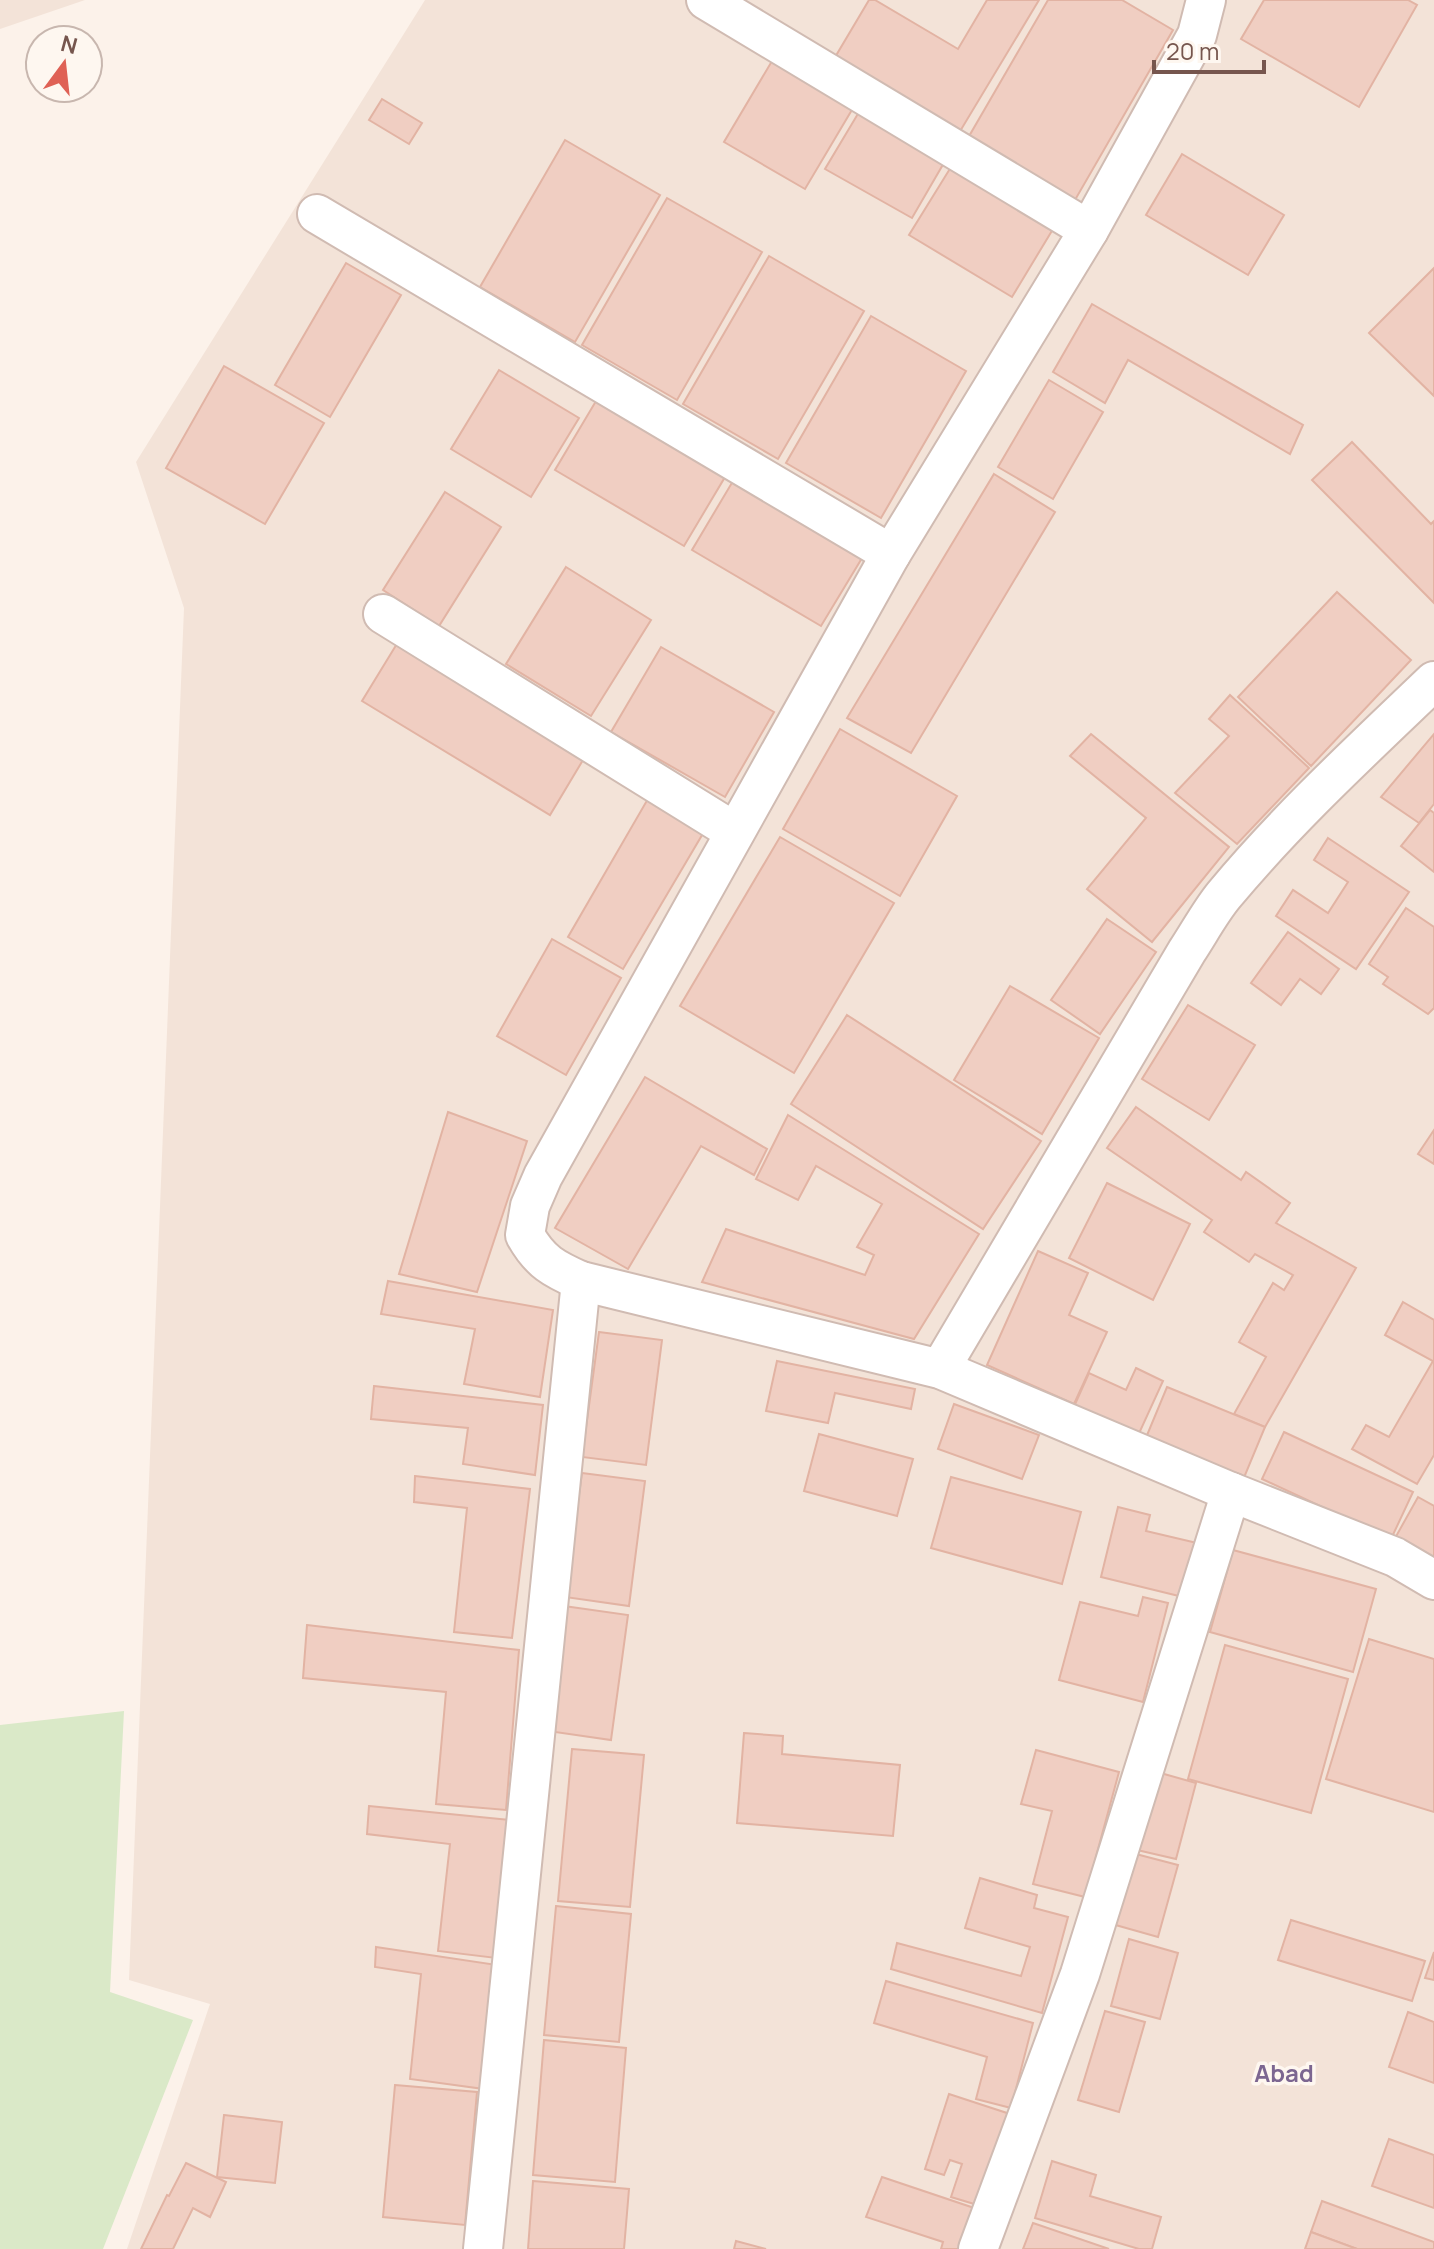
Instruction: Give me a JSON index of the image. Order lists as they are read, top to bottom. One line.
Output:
{"districts":["Abad"],"scale_bar":"20 m","north":"top"}
